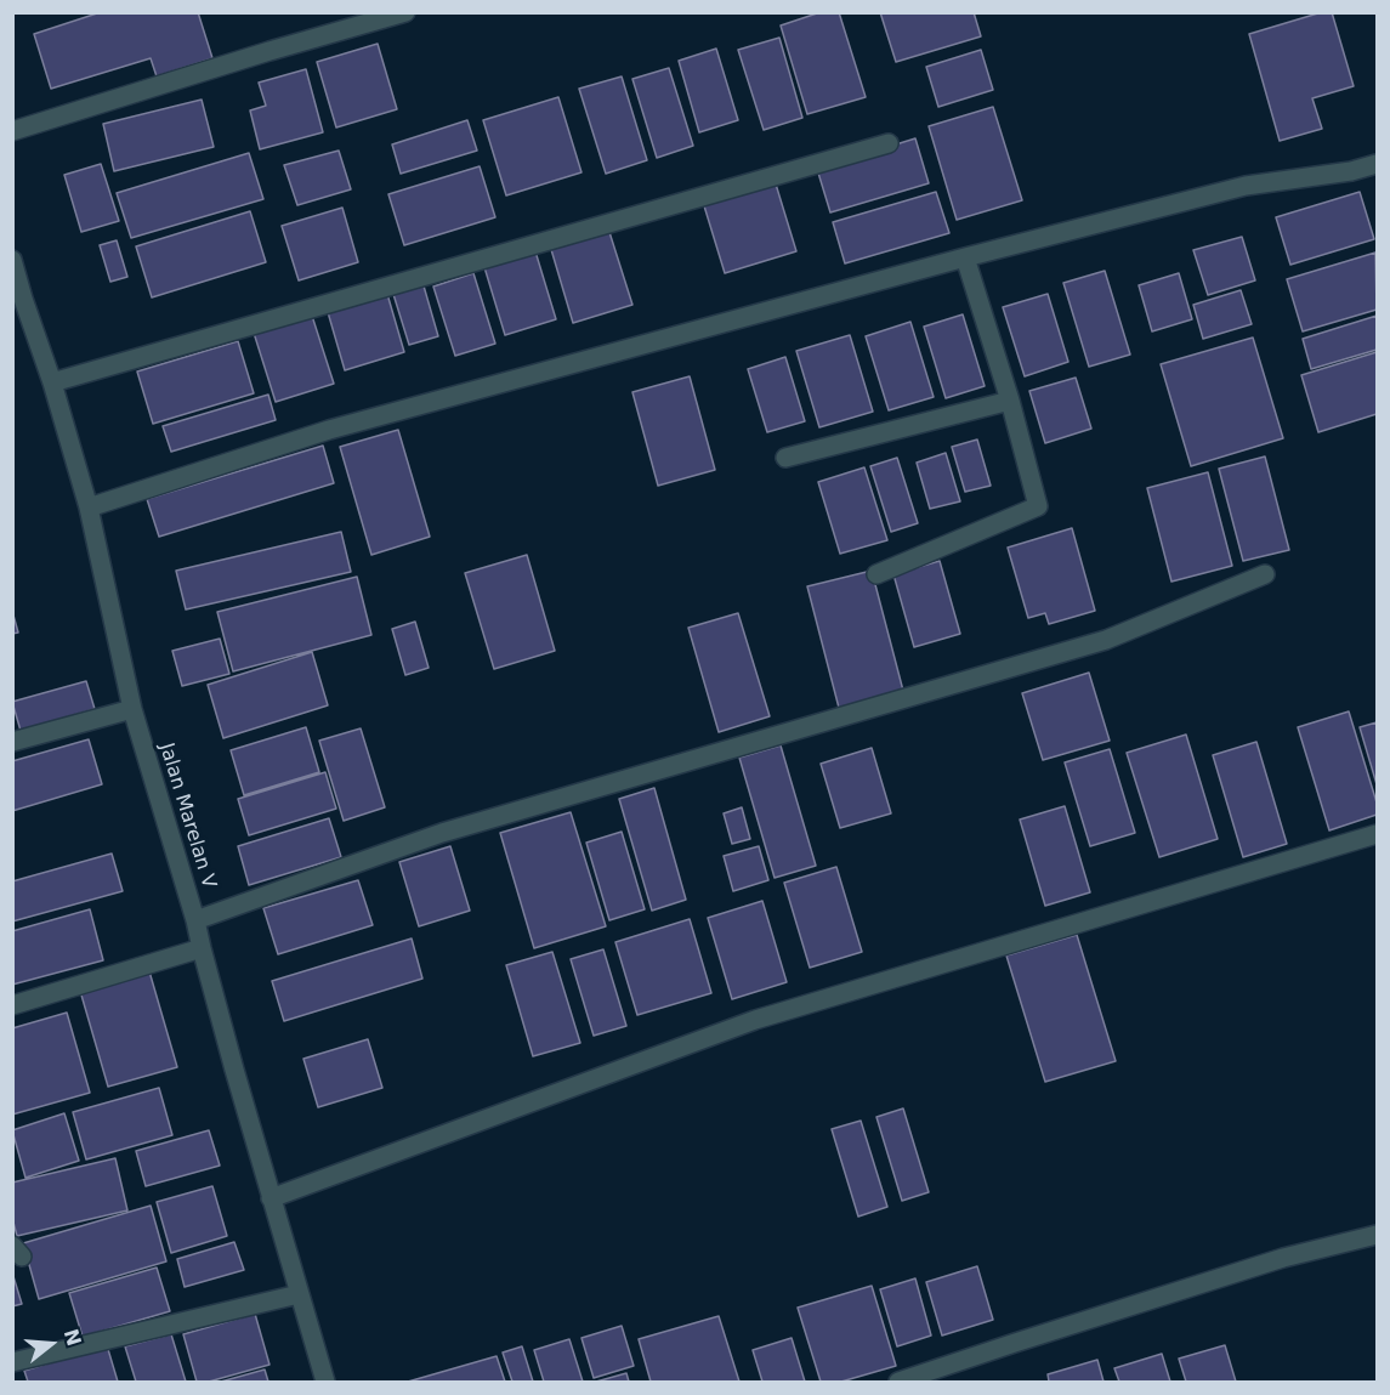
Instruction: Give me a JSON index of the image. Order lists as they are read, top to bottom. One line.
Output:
{"streets":{"street":["Jalan Marelan V"]},"north":"right"}
